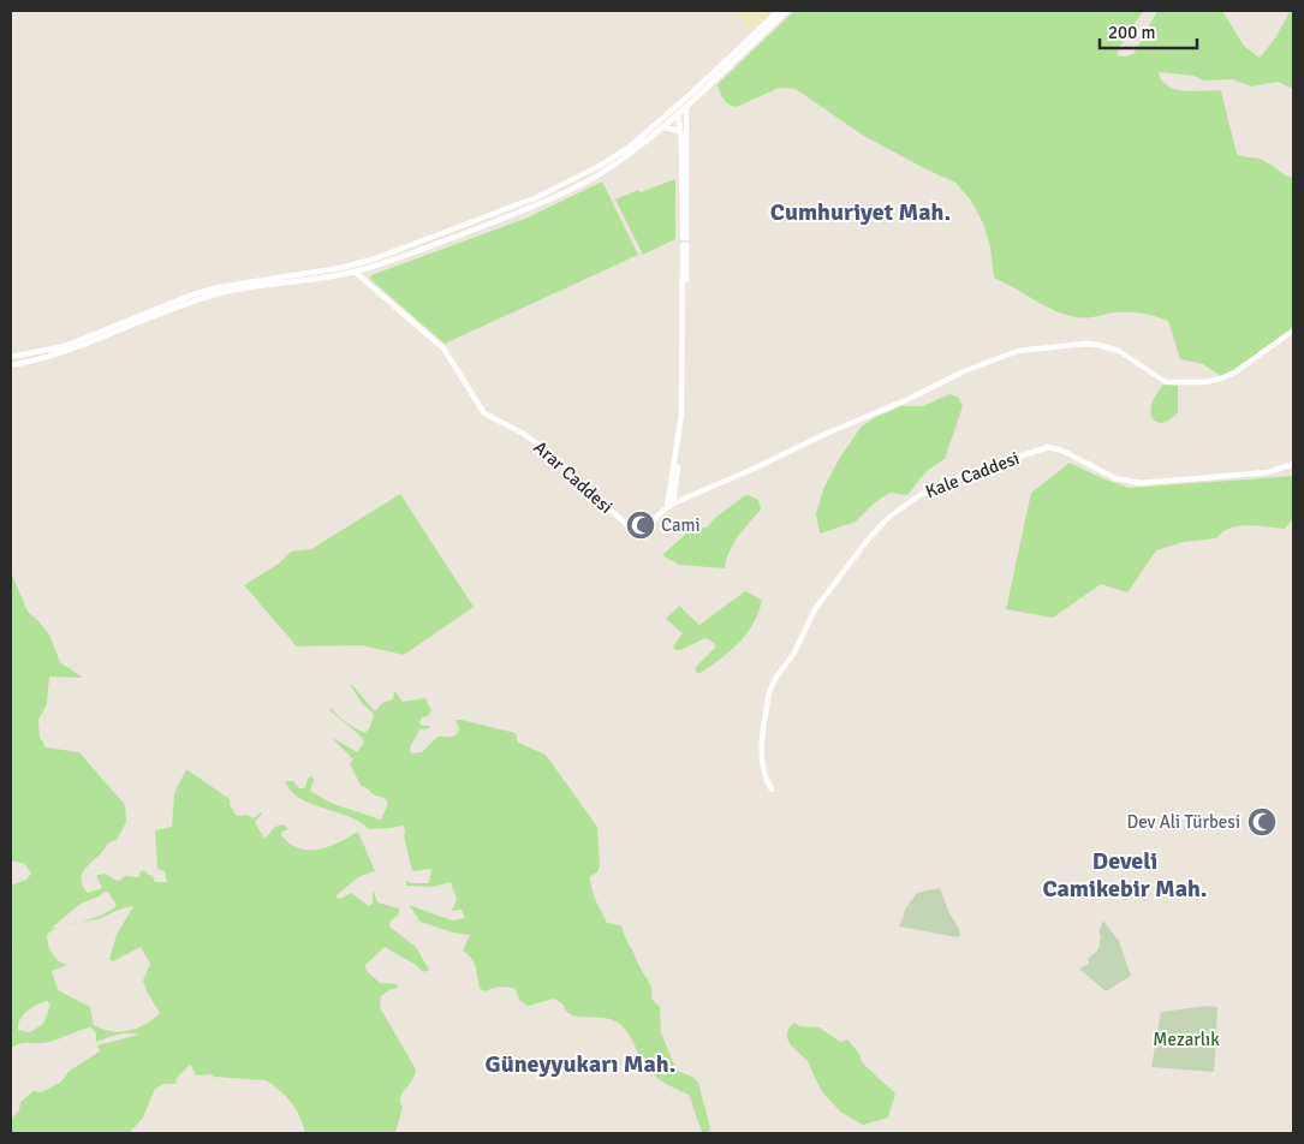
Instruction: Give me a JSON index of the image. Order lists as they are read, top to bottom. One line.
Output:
{"streets":{"street":["Kale Caddesi","Arar Caddesi"]},"districts":["Cumhuriyet Mah.","Develi Camikebir Mah.","Güneyyukarı Mah."],"parks":["Mezarlık"],"places":{"mosque":["Cami","Dev Ali Türbesi"]},"scale_bar":"200 m"}
